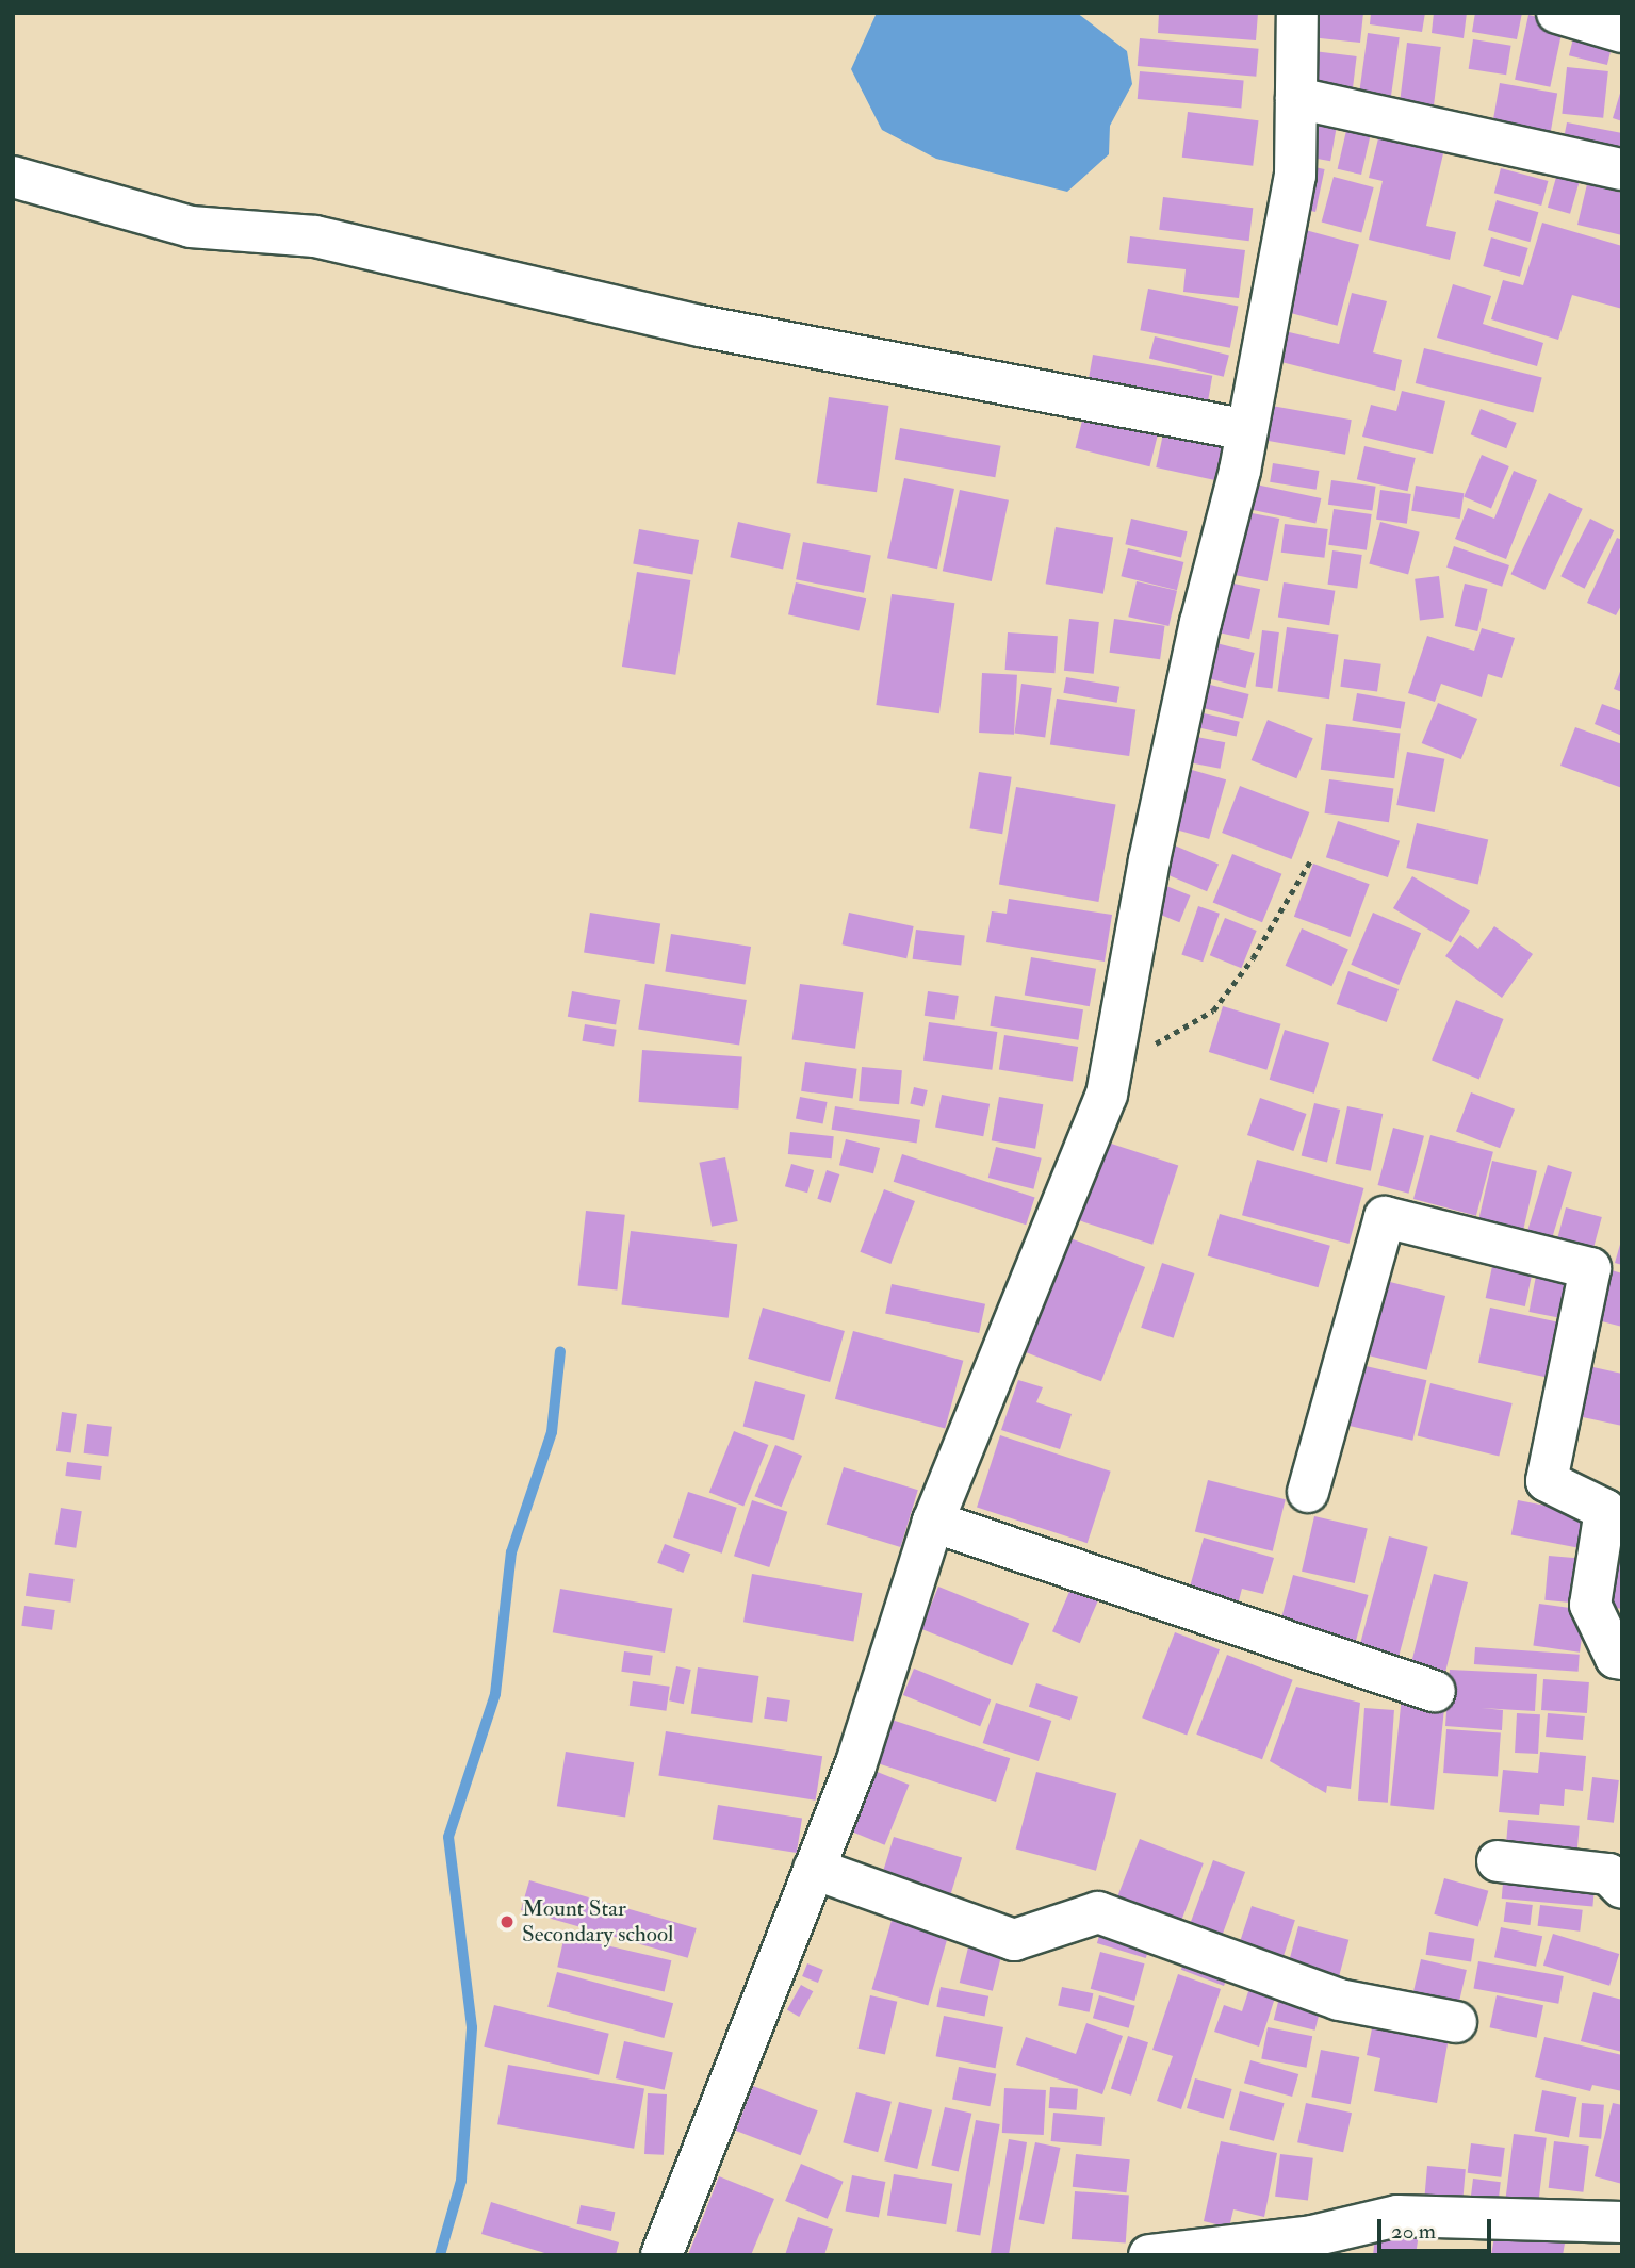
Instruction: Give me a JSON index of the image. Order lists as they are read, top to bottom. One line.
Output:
{"places":["Mount Star Secondary school"],"scale_bar":"20 m"}
